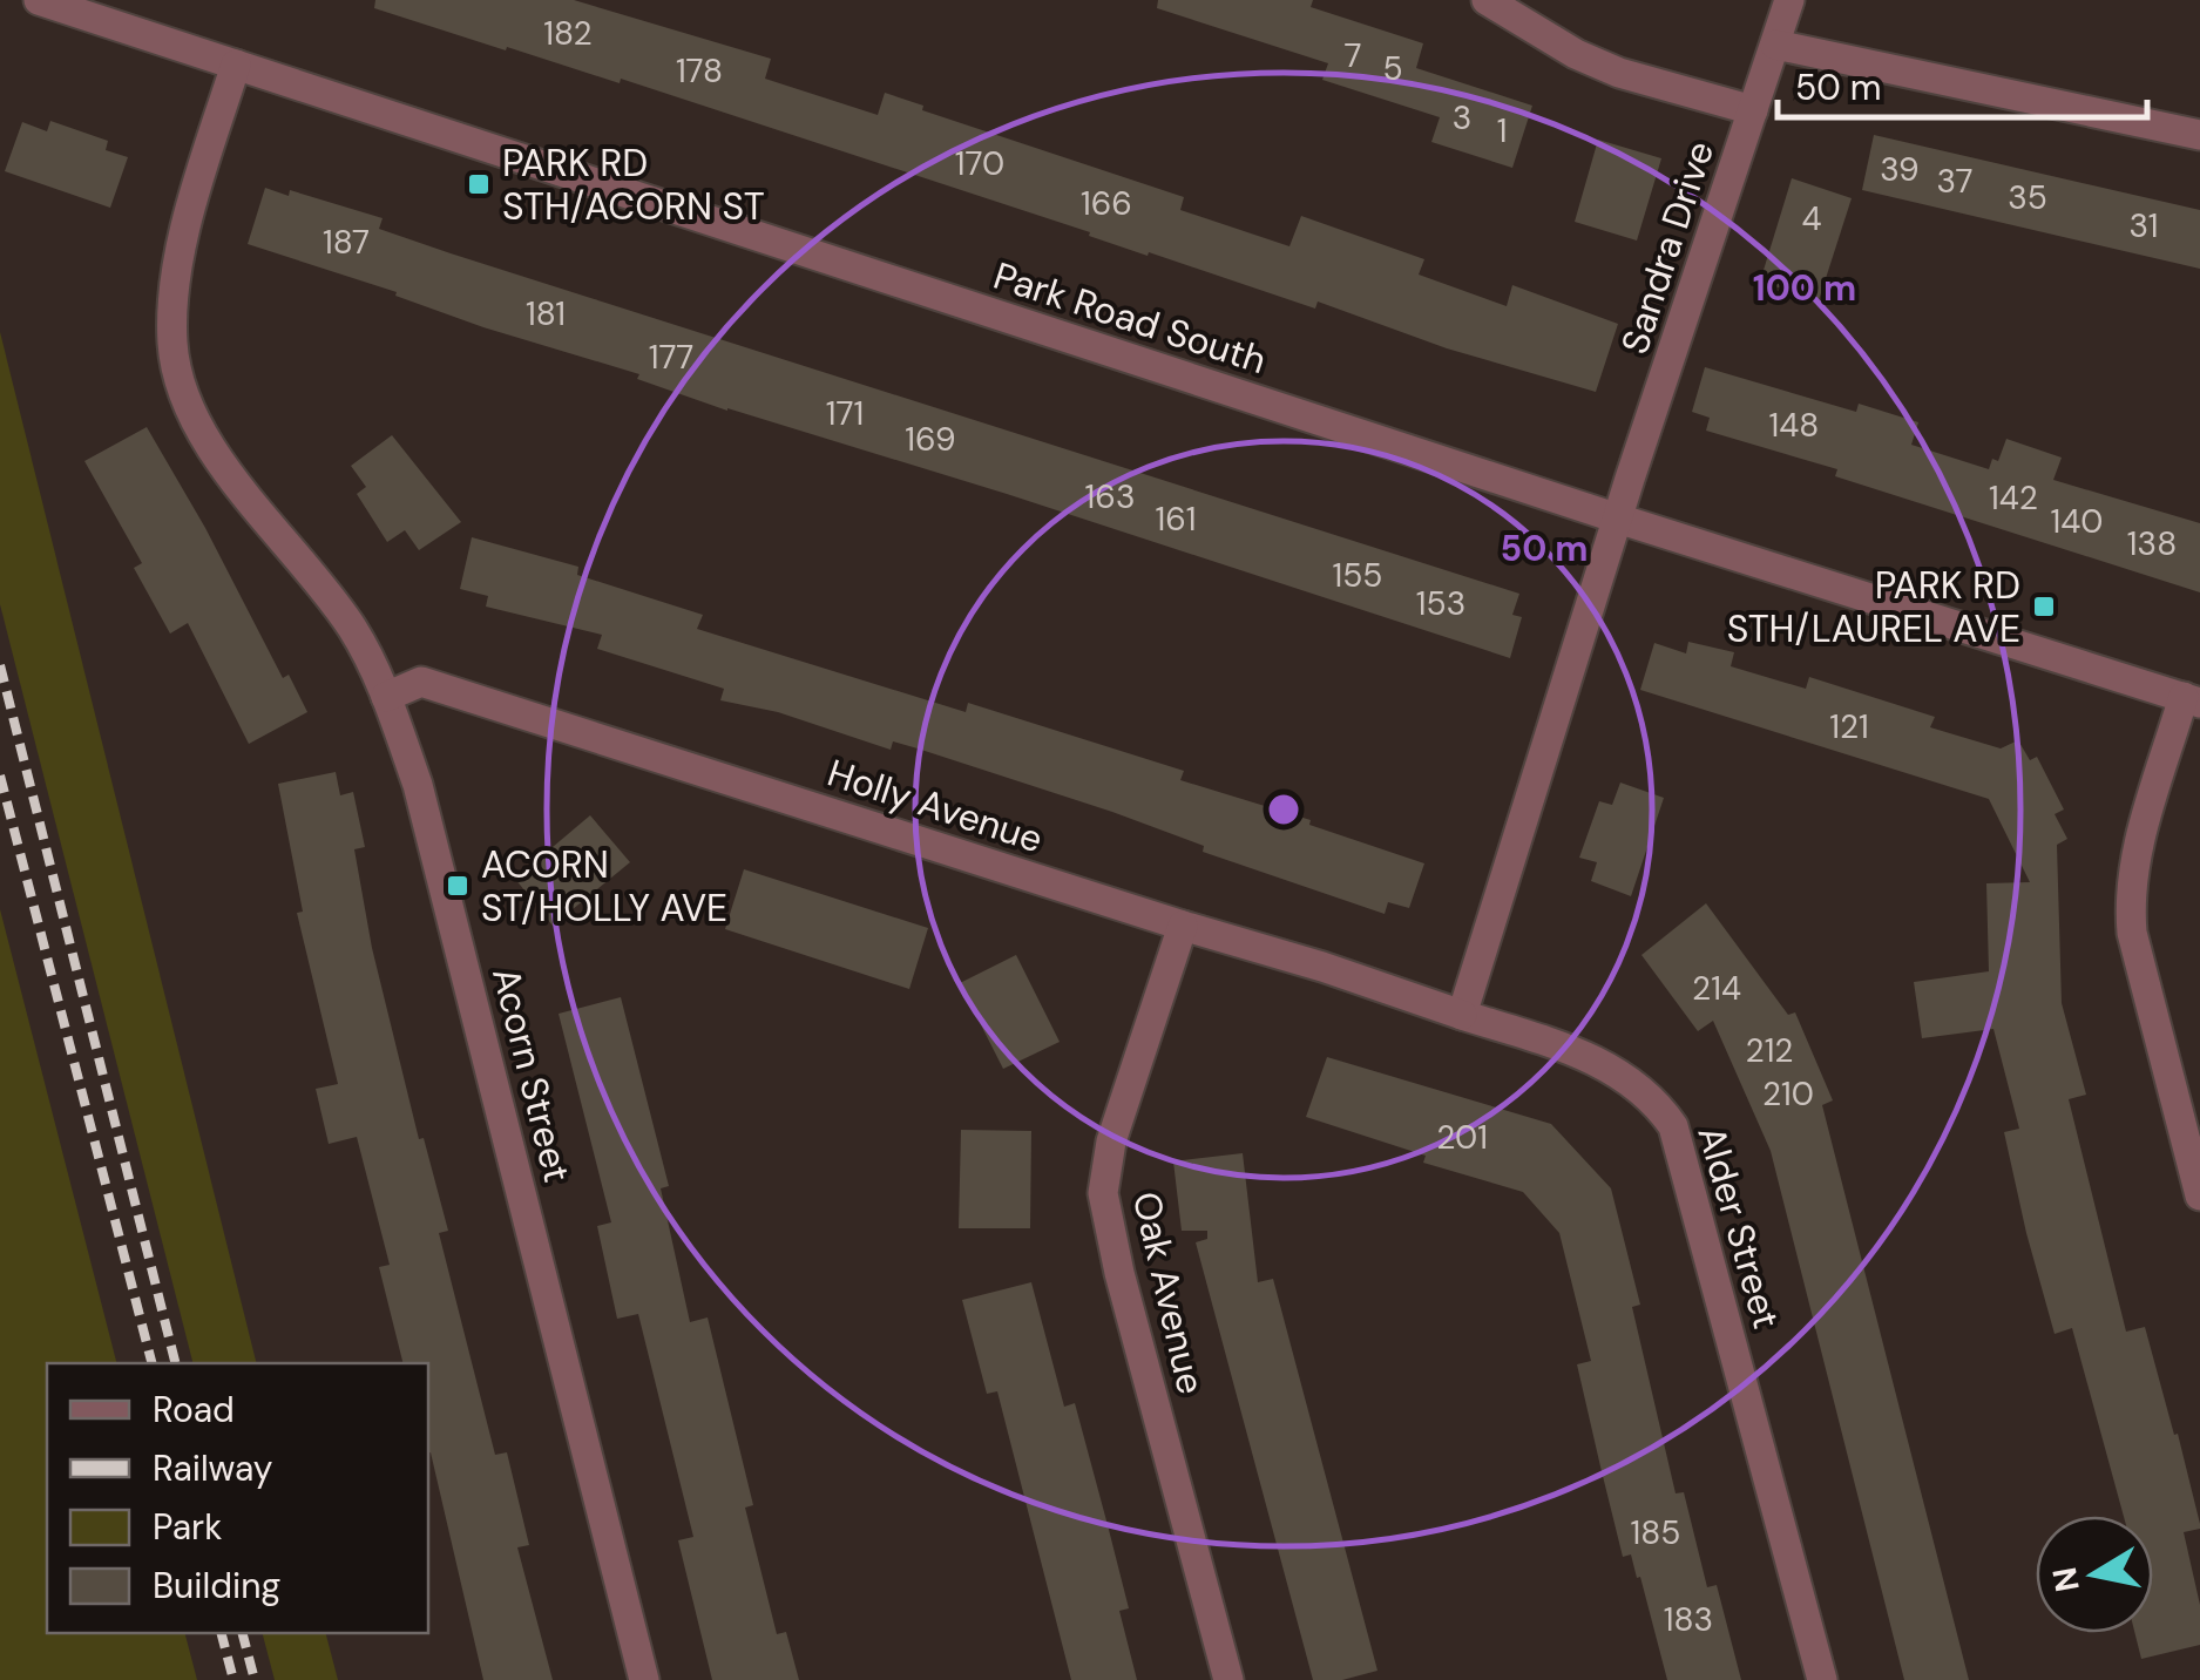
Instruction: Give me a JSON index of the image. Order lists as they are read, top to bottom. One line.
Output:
{"streets":{"street":["Sandra Drive","Park Road South","Holly Avenue","Acorn Street","Alder Street","Oak Avenue"]},"crossings":[["Sandra Drive","Park Road South"],["Park Road South","Acorn Street"],["Holly Avenue","Acorn Street"],["Holly Avenue","Alder Street"],["Holly Avenue","Oak Avenue"]],"places":{"transit":["PARK RD STH/ACORN ST","PARK RD STH/LAUREL AVE","ACORN ST/HOLLY AVE"]},"house_numbers":["182","7","5","178","3","1","170","39","37","35","166","4","31","187","181","177","171","148","169","163","142","161","140","138","155","153","121","214","212","210","201","185","183"],"legend":["Road","Railway","Park","Building"],"scale_bar":"50 m","north":"left","rings":["100 m","50 m"]}
